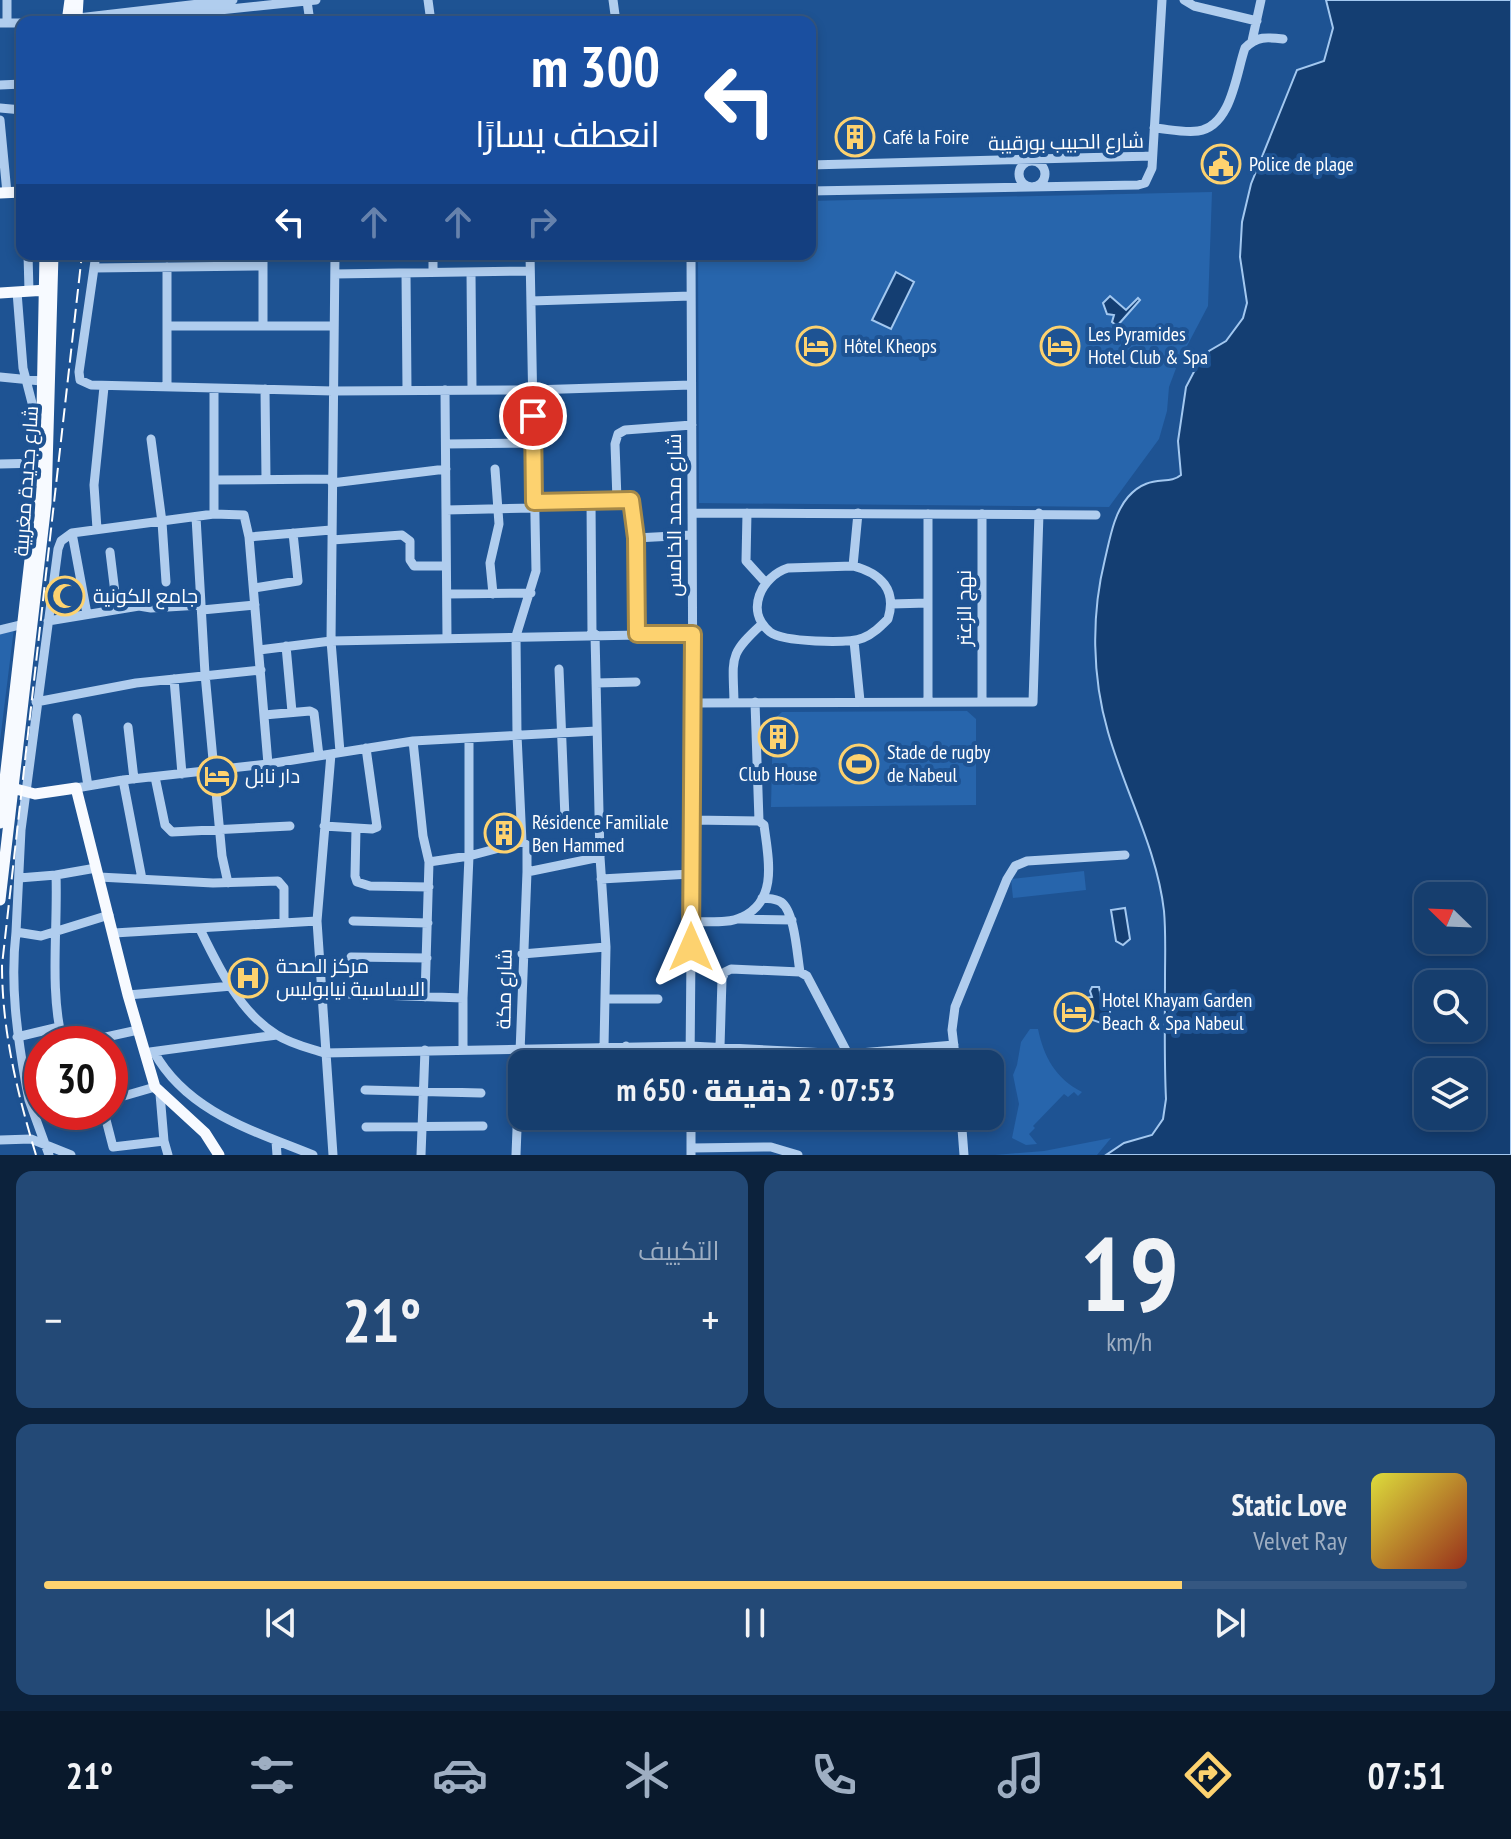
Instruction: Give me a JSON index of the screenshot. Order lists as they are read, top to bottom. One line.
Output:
{"streets":{"main road":["شارع جديدة مغربية"],"street":["شارع الحبيب بورقيبة","شارع محمد الخامس","نهج الزعتر","شارع مكة"]},"places":{"building":["Café la Foire","Club House","Résidence Familiale Ben Hammed"],"public building":["Police de plage"],"hotel":["Hôtel Kheops","Les Pyramides Hotel Club & Spa","دار نابل","Hotel Khayam Garden Beach & Spa Nabeul"],"mosque":["جامع الكونية"],"sports":["Stade de rugby de Nabeul"],"hospital":["مركز الصحة الاساسية نيابوليس"]},"north":"top left","page":{"turn":["300 m","انعطف يسارًا"],"limit":"30","trip":"07:53 · 2 دقيقة · 650 m","tile":[["19","km/h"],"التكييف"],"heat":["−","21°","+"],"song":["Static Love","Velvet Ray"],"tabs":["07:51","21°"]}}
